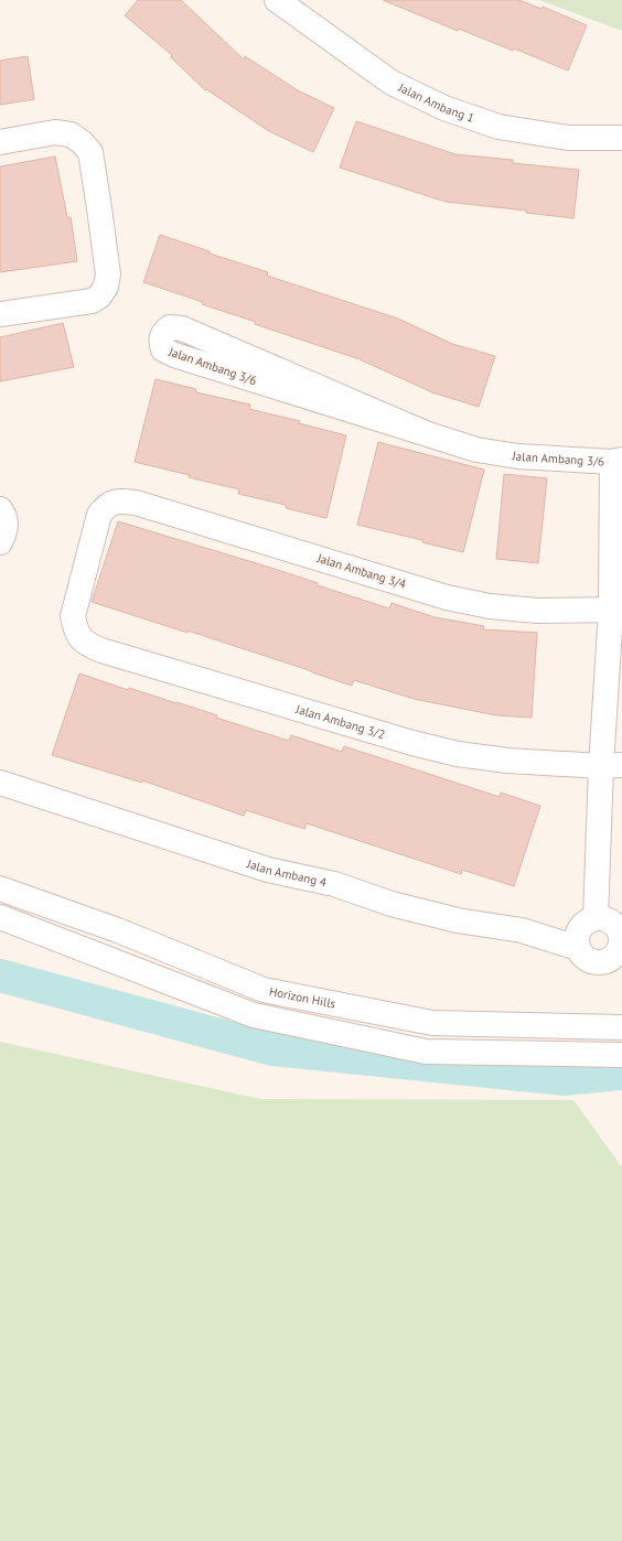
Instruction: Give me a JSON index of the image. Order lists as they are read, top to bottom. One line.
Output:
{"streets":{"street":["Jalan Ambang 1","Jalan Ambang 3/6","Jalan Ambang 3/4","Jalan Ambang 3/2","Jalan Ambang 4","Horizon Hills"]},"crossings":[["Jalan Ambang 3/4","Jalan Ambang 3/2"]]}
